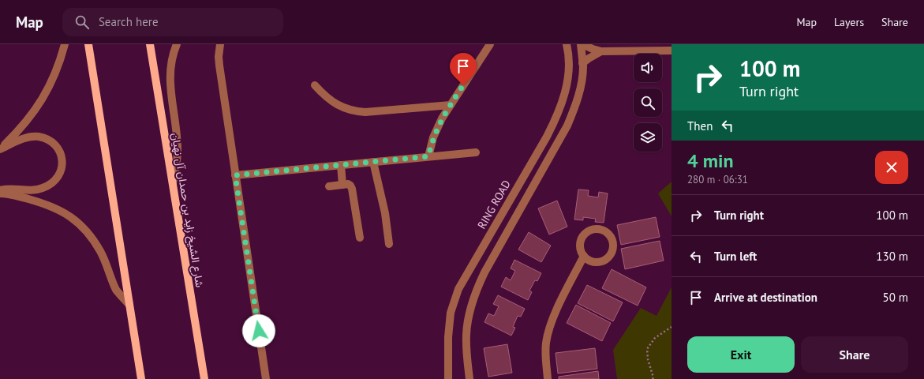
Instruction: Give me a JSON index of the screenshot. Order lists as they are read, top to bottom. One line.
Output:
{"streets":{"main road":["شارع الشيخ زايد بن حمدان آل نهيان"],"street":["RING ROAD"]},"page":{"header":"Map","search":"Search here","nav":["Map","Layers","Share"],"turn":["100 m","Turn right"],"then":"Then","heading":["4 min","280 m · 06:31"],"list":[{"name":"Turn right","value":"100 m"},{"name":"Turn left","value":"130 m"},{"name":"Arrive at destination","value":"50 m"}],"buttons":["Exit","Share"]}}
